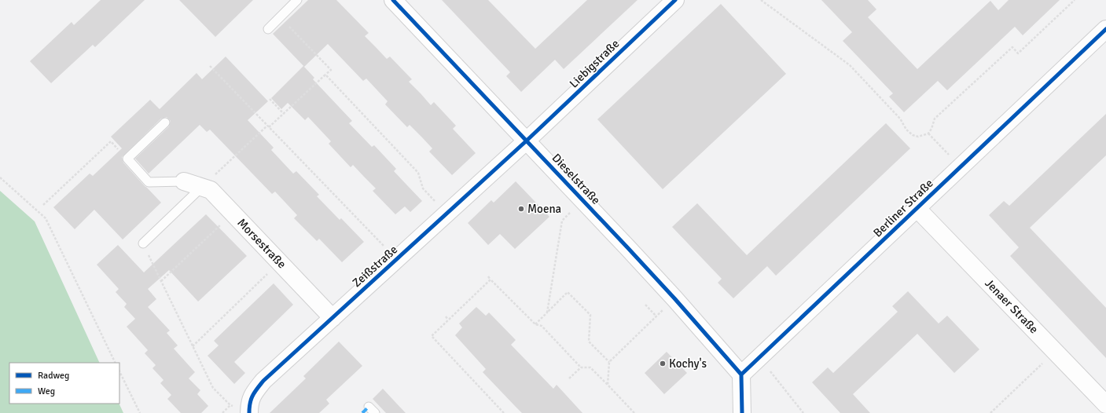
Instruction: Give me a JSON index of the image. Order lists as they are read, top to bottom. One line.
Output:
{"streets":{"street":["Liebigstraße","Dieselstraße","Berliner Straße","Morsestraße","Zeißstraße","Jenaer Straße"]},"crossings":[["Liebigstraße","Dieselstraße"],["Liebigstraße","Zeißstraße"],["Dieselstraße","Berliner Straße"],["Dieselstraße","Zeißstraße"],["Berliner Straße","Jenaer Straße"],["Morsestraße","Zeißstraße"]],"places":["Moena","Kochy's"],"legend":["Radweg","Weg"]}
